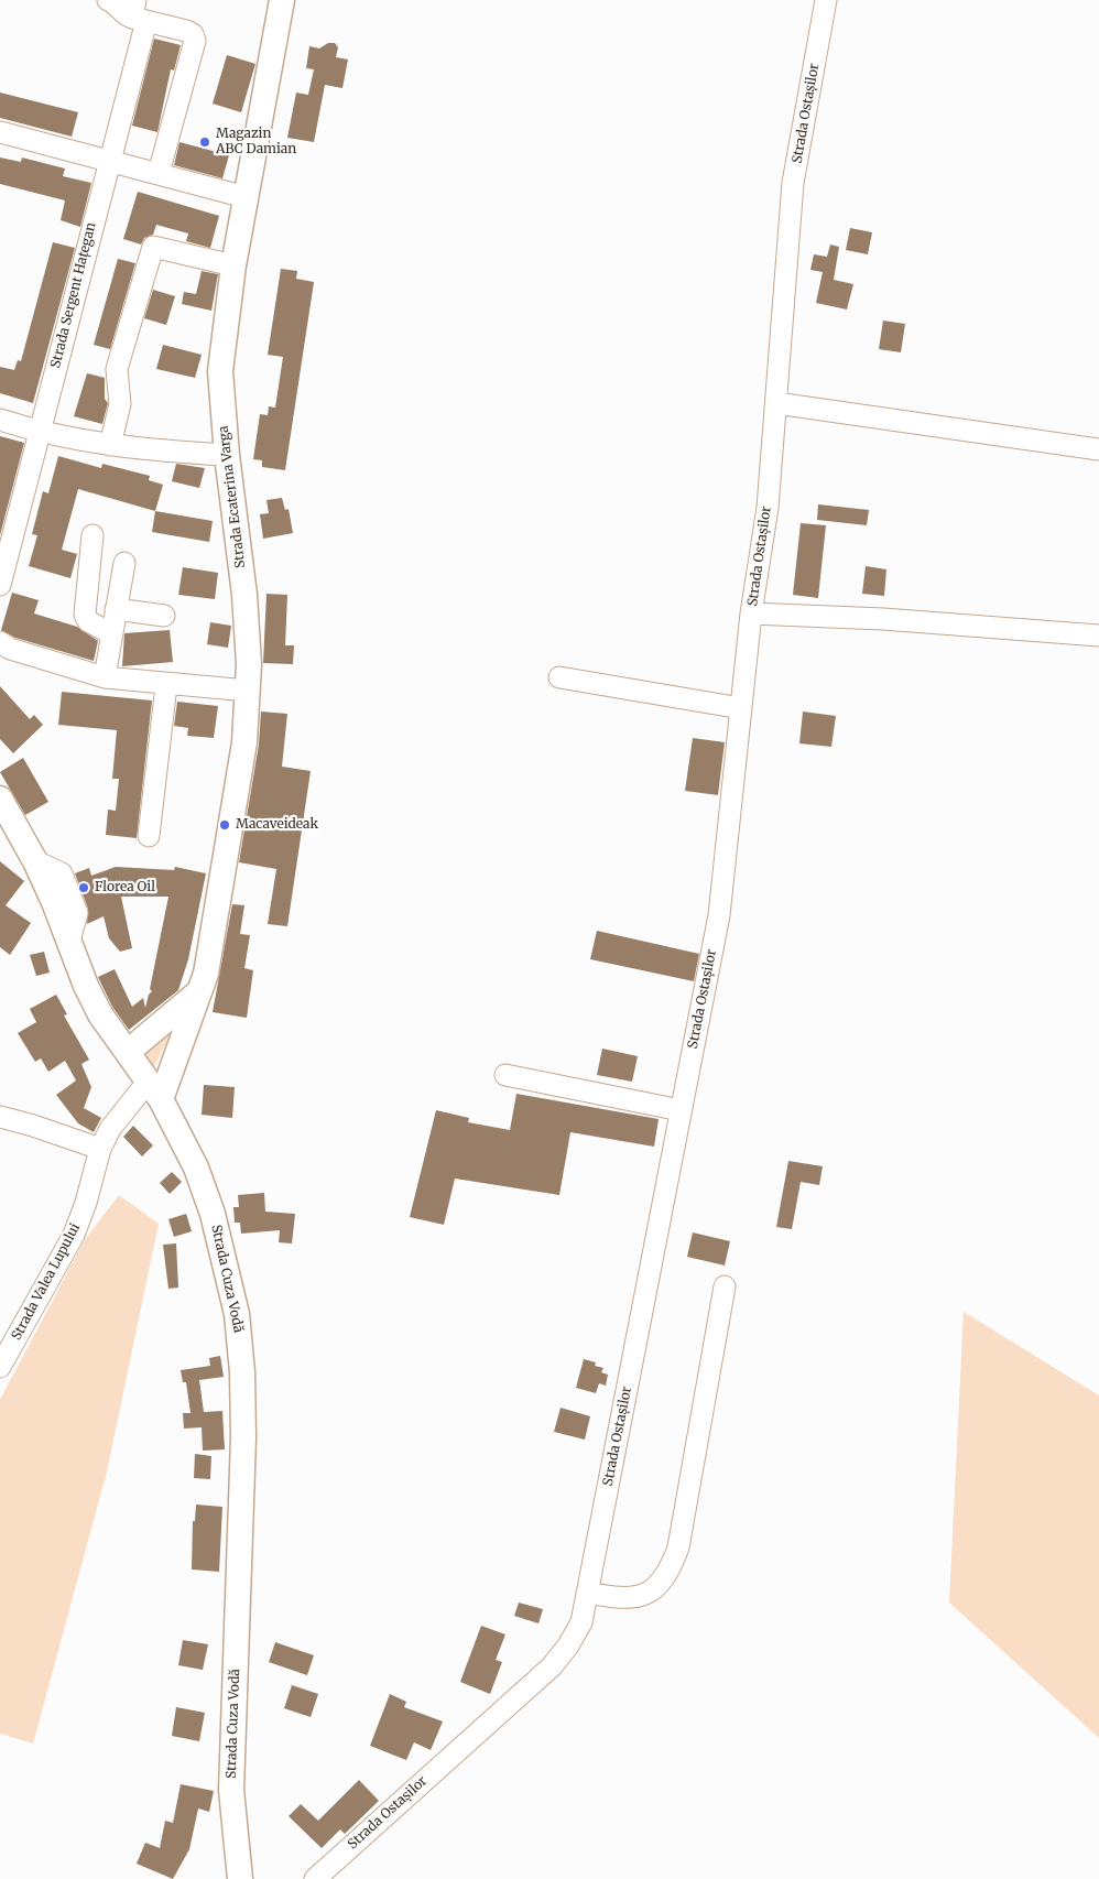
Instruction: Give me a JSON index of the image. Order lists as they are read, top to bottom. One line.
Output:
{"streets":{"main road":["Strada Ecaterina Varga","Strada Cuza Vodă"],"street":["Strada Ostașilor","Strada Sergent Hațegan","Strada Valea Lupului"]},"crossings":[["Strada Ecaterina Varga","Strada Cuza Vodă"],["Strada Ecaterina Varga","Strada Valea Lupului"],["Strada Cuza Vodă","Strada Valea Lupului"]],"places":["Magazin ABC Damian","Macaveideak","Florea Oil"]}
